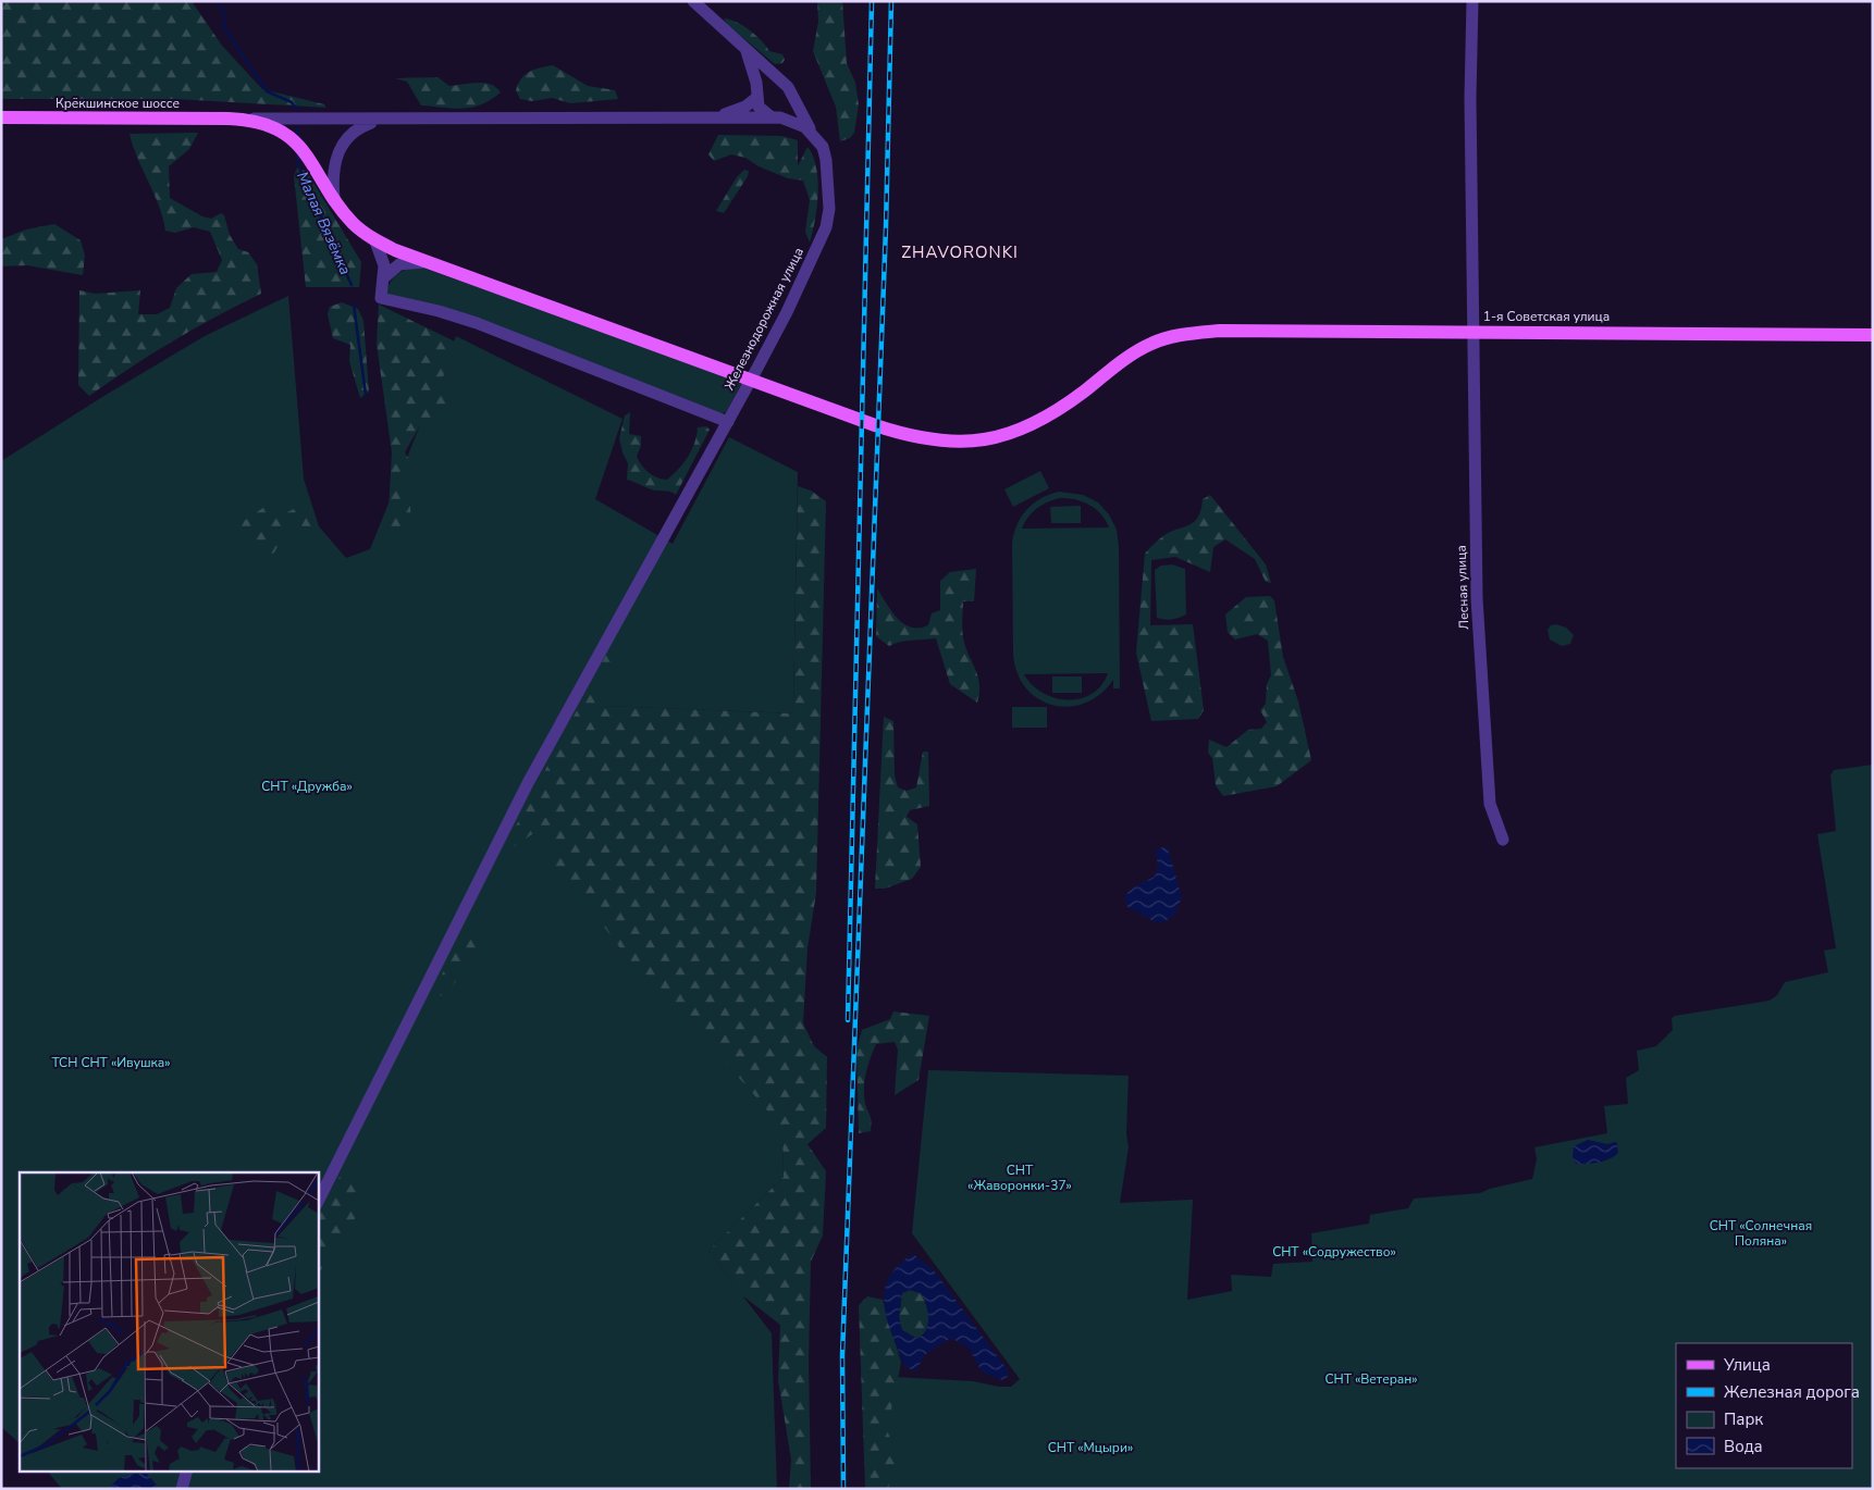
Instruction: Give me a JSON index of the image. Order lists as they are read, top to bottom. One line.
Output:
{"streets":{"main road":["Крёкшинское шоссе","1-я Советская улица"],"street":["Железнодорожная улица","Лесная улица"]},"crossings":[["Крёкшинское шоссе","1-я Советская улица"],["1-я Советская улица","Лесная улица"]],"districts":["ZHAVORONKI"],"water":["Малая Вязёмка"],"parks":["СНТ «Дружба»","ТСН СНТ «Ивушка»","СНТ «Жаворонки-37»","СНТ «Солнечная Поляна»","СНТ «Содружество»","СНТ «Ветеран»","СНТ «Мцыри»"],"legend":["Улица","Железная дорога","Парк","Вода"]}
